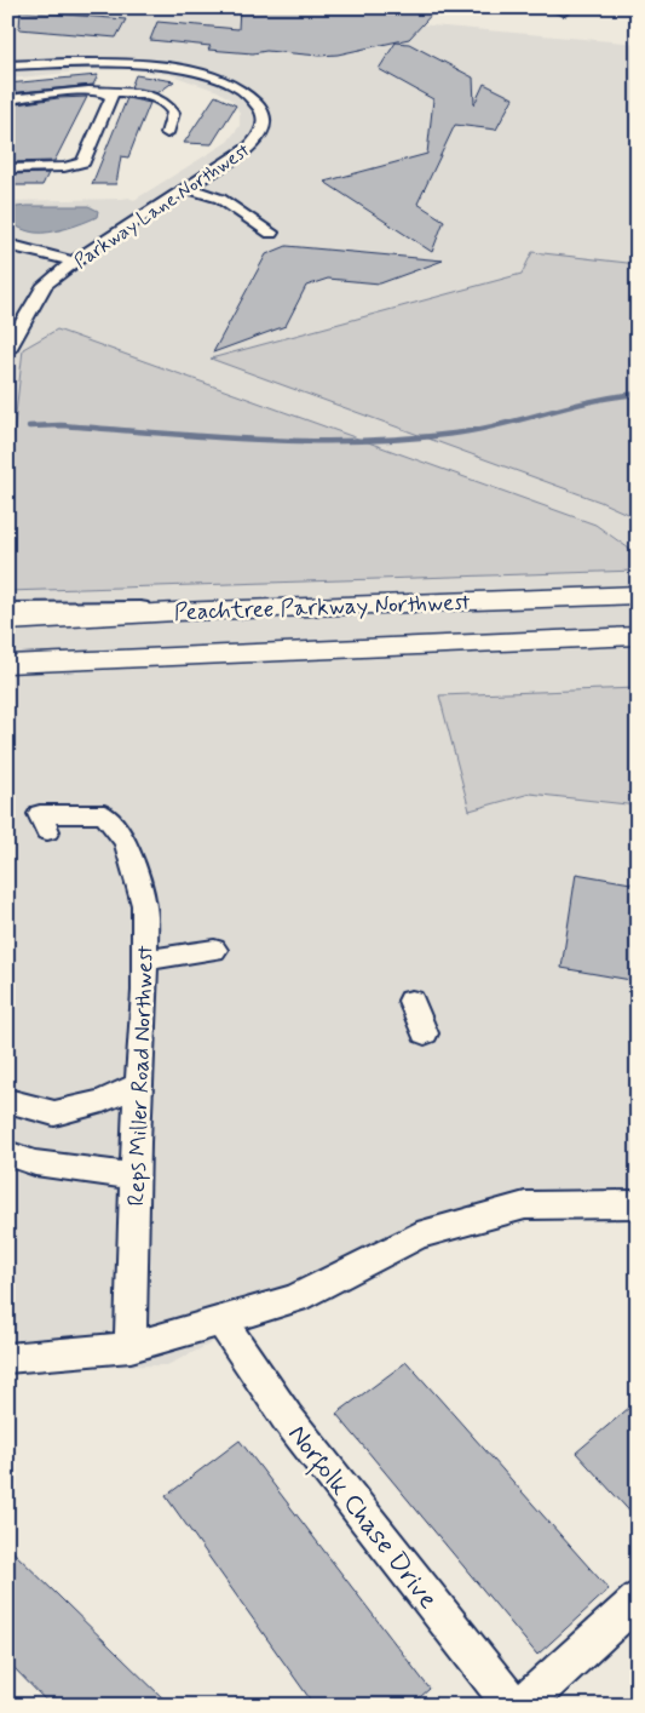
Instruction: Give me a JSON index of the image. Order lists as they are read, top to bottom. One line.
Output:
{"streets":{"highway":["Peachtree Parkway Northwest"],"street":["Parkway Lane Northwest","Reps Miller Road Northwest","Norfolk Chase Drive"]}}
